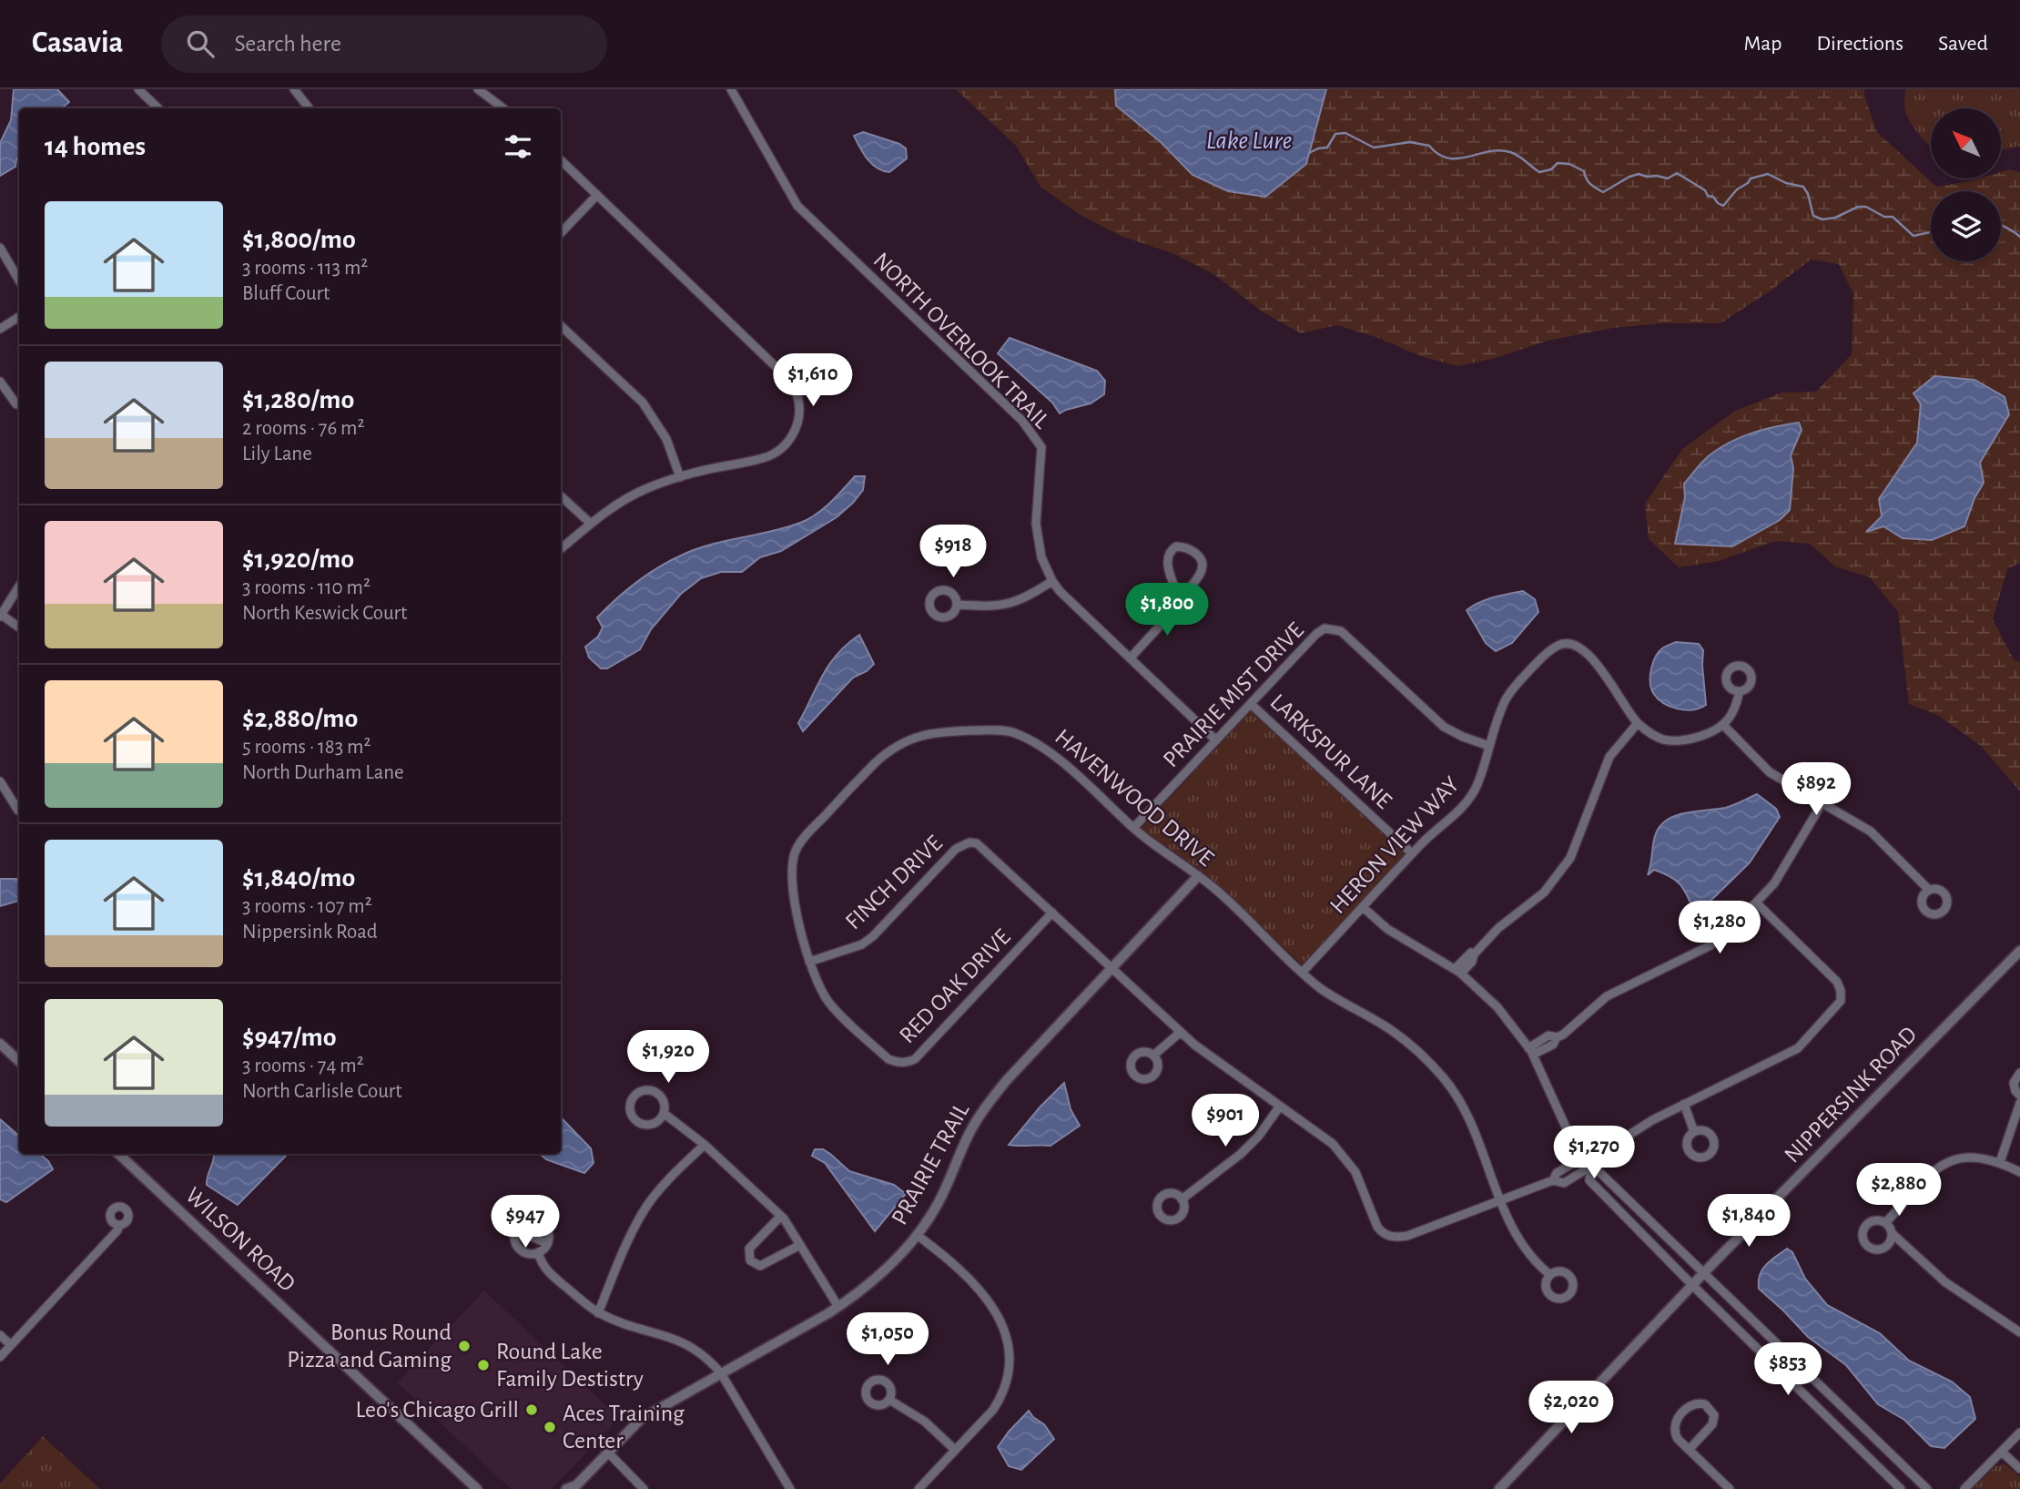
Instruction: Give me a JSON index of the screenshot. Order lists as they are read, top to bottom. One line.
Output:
{"streets":{"street":["NORTH OVERLOOK TRAIL","PRAIRIE MIST DRIVE","LARKSPUR LANE","HAVENWOOD DRIVE","HERON VIEW WAY","FINCH DRIVE","RED OAK DRIVE","NIPPERSINK ROAD","PRAIRIE TRAIL","WILSON ROAD"]},"crossings":[["NORTH OVERLOOK TRAIL","PRAIRIE MIST DRIVE"],["PRAIRIE MIST DRIVE","LARKSPUR LANE"],["PRAIRIE MIST DRIVE","HAVENWOOD DRIVE"],["PRAIRIE MIST DRIVE","HERON VIEW WAY"],["LARKSPUR LANE","HERON VIEW WAY"],["HAVENWOOD DRIVE","HERON VIEW WAY"],["HAVENWOOD DRIVE","FINCH DRIVE"],["HAVENWOOD DRIVE","RED OAK DRIVE"],["HAVENWOOD DRIVE","PRAIRIE TRAIL"],["FINCH DRIVE","RED OAK DRIVE"],["FINCH DRIVE","PRAIRIE TRAIL"]],"water":["Lake Lure"],"places":["Bonus Round Pizza and Gaming","Round Lake Family Destistry","Leo's Chicago Grill","Aces Training Center"],"north":"top left","page":{"header":"Casavia","search":"Search here","nav":["Map","Directions","Saved"],"heading":"14 homes","list":[{"name":"$1,800/mo","note":"3 rooms · 113 m² · Bluff Court"},{"name":"$1,280/mo","note":"2 rooms · 76 m² · Lily Lane"},{"name":"$1,920/mo","note":"3 rooms · 110 m² · North Keswick Court"},{"name":"$2,880/mo","note":"5 rooms · 183 m² · North Durham Lane"},{"name":"$1,840/mo","note":"3 rooms · 107 m² · Nippersink Road"},{"name":"$947/mo","note":"3 rooms · 74 m² · North Carlisle Court"}],"price":["$1,610","$918","$1,800","$892","$1,280","$1,920","$901","$1,270","$2,880","$1,840","$947","$1,050","$853","$2,020"]}}
